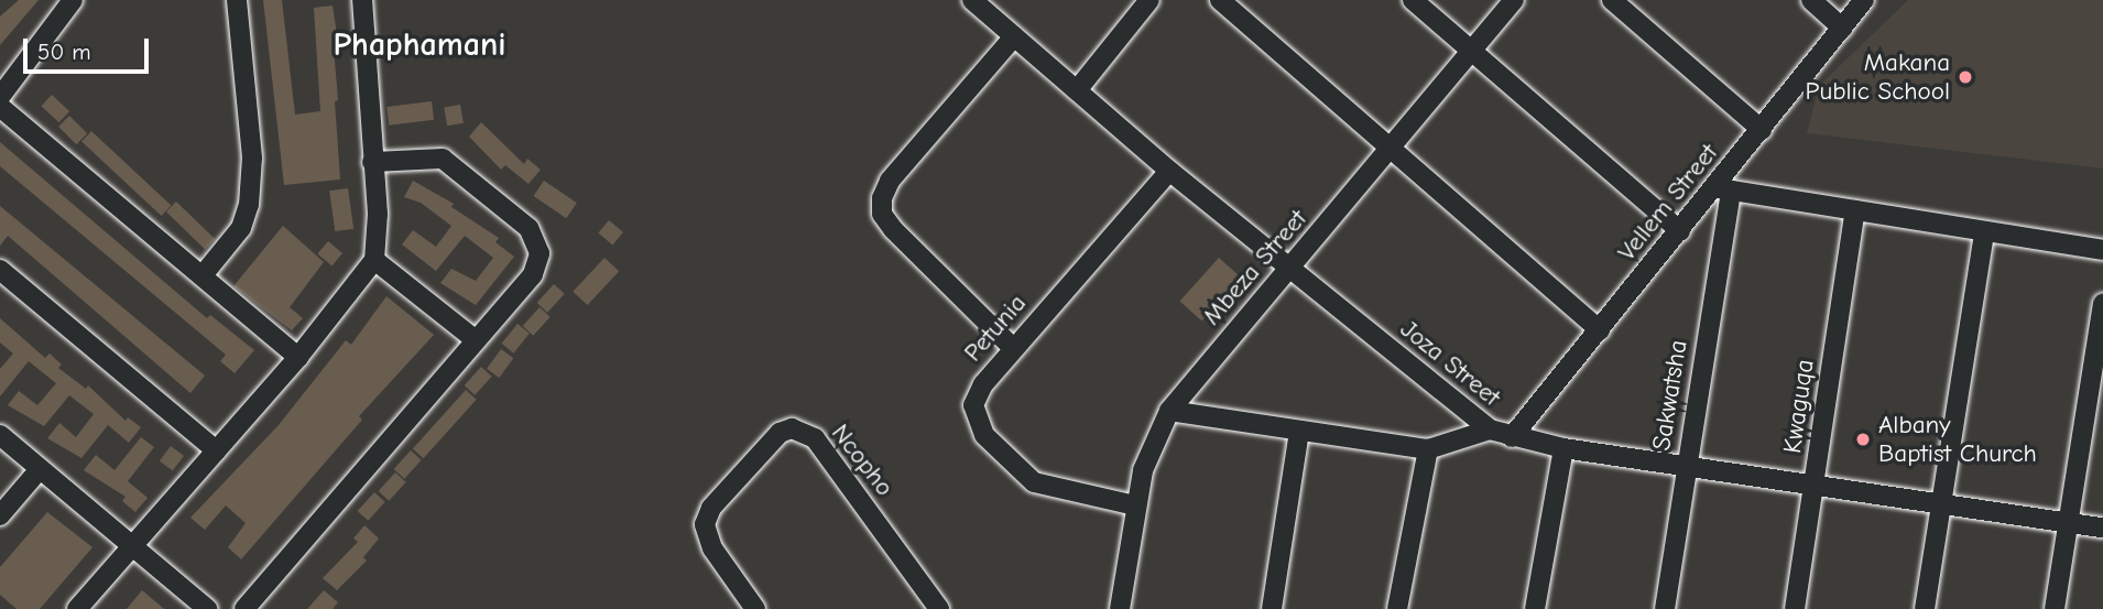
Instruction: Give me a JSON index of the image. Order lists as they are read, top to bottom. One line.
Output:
{"streets":{"street":["Vellem Street","Mbeza Street","Petunia","Joza Street","Sakwatsha","Kwaguqa","Ncopho"]},"crossings":[["Vellem Street","Joza Street"],["Vellem Street","Sakwatsha"],["Mbeza Street","Petunia"],["Mbeza Street","Joza Street"],["Petunia","Joza Street"],["Joza Street","Sakwatsha"],["Joza Street","Kwaguqa"]],"districts":["Phaphamani"],"places":["Makana Public School","Albany Baptist Church"],"scale_bar":"50 m"}
